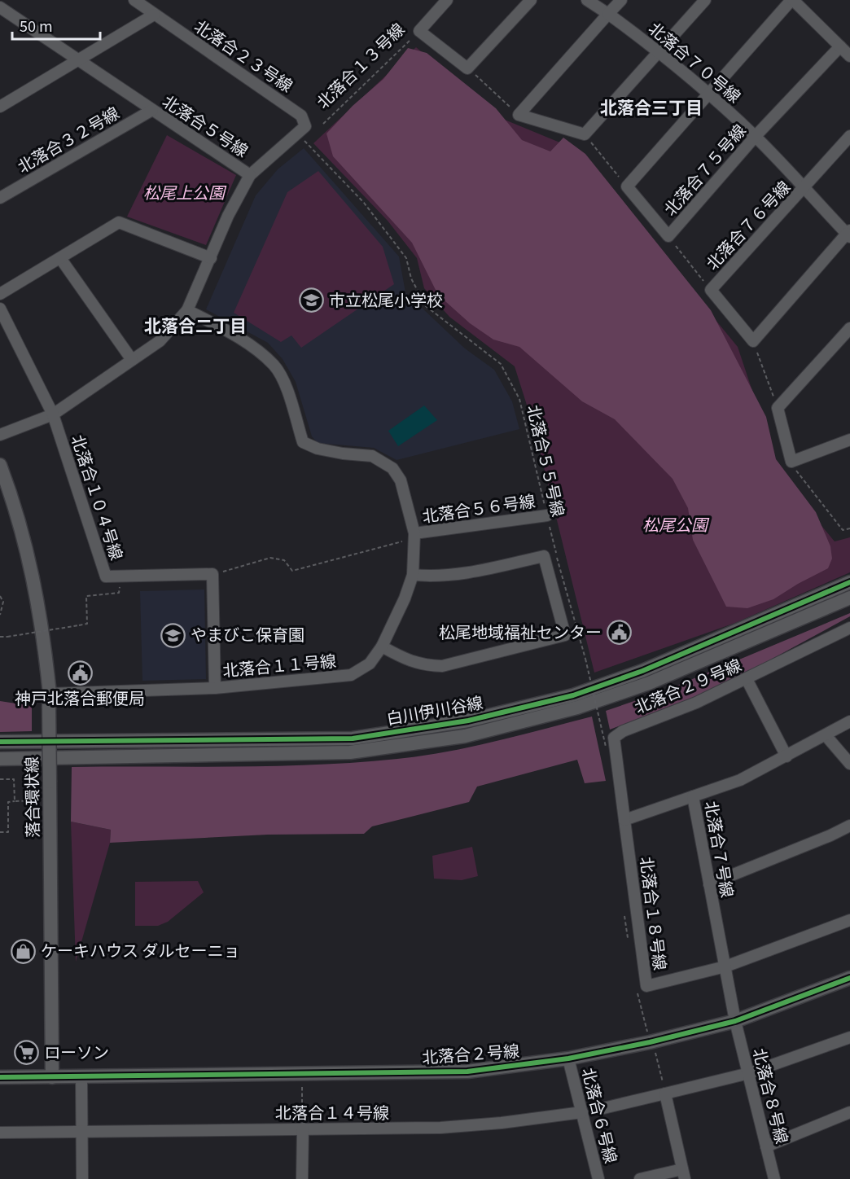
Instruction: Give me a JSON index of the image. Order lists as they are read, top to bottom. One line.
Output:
{"streets":{"street":["北落合２３号線","北落合７０号線","北落合５号線","北落合３２号線","北落合７５号線","北落合７６号線","北落合１０４号線","北落合５６号線","北落合１１号線","北落合２９号線","白川伊川谷線","落合環状線","北落合７号線","北落合１８号線","北落合２号線","北落合８号線","北落合１４号線","北落合６号線"],"path":["北落合１３号線","北落合５５号線"]},"crossings":[["北落合２３号線","北落合５号線"],["北落合７０号線","北落合７５号線"],["北落合７０号線","北落合７６号線"],["北落合５号線","北落合３２号線"],["北落合５号線","北落合１０４号線"],["北落合５号線","北落合１１号線"],["北落合５５号線","北落合５６号線"],["北落合５６号線","北落合１１号線"],["北落合１１号線","落合環状線"],["北落合２９号線","北落合１８号線"],["落合環状線","北落合２号線"],["北落合７号線","北落合１８号線"],["北落合７号線","北落合２号線"],["北落合７号線","北落合８号線"],["北落合２号線","北落合８号線"],["北落合２号線","北落合６号線"],["北落合１４号線","北落合６号線"]],"districts":["北落合三丁目","北落合二丁目"],"parks":["松尾上公園","松尾公園"],"places":{"school or university":["市立松尾小学校","やまびこ保育園"],"public building":["松尾地域福祉センター","神戸北落合郵便局"],"shop":["ケーキハウス ダルセーニョ"],"supermarket":["ローソン"]},"scale_bar":"50 m"}
